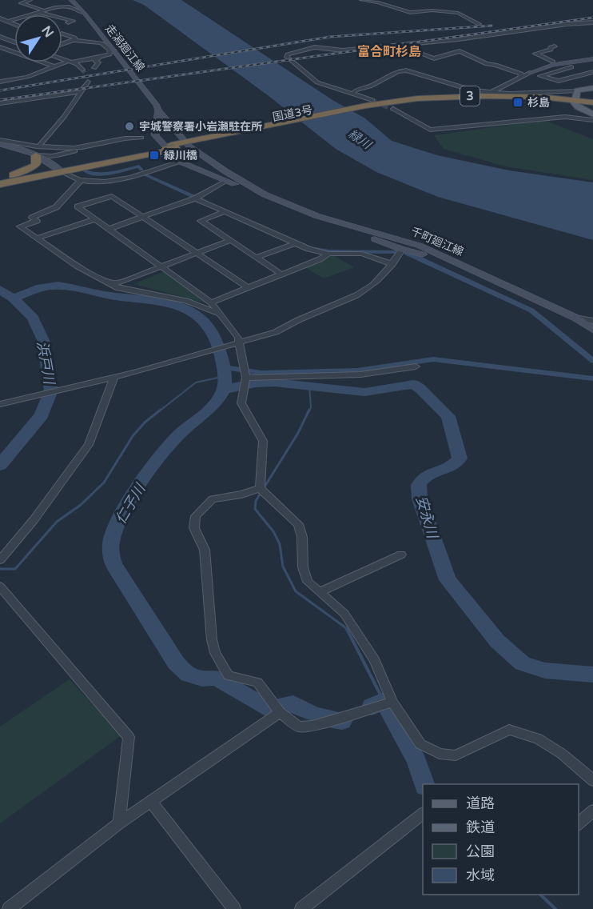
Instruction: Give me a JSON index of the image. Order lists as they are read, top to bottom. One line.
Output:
{"streets":{"highway":["3","国道3号"],"main road":["走潟廻江線","千町廻江線"]},"crossings":[["走潟廻江線","国道3号"],["走潟廻江線","千町廻江線"],["国道3号","千町廻江線"]],"districts":["富合町杉島"],"water":["緑川","浜戸川","仁子川","安永川"],"places":{"transit":["杉島","緑川橋"],"other":["宇城警察署小岩瀬駐在所"]},"legend":["道路","鉄道","公園","水域"],"north":"top right"}
